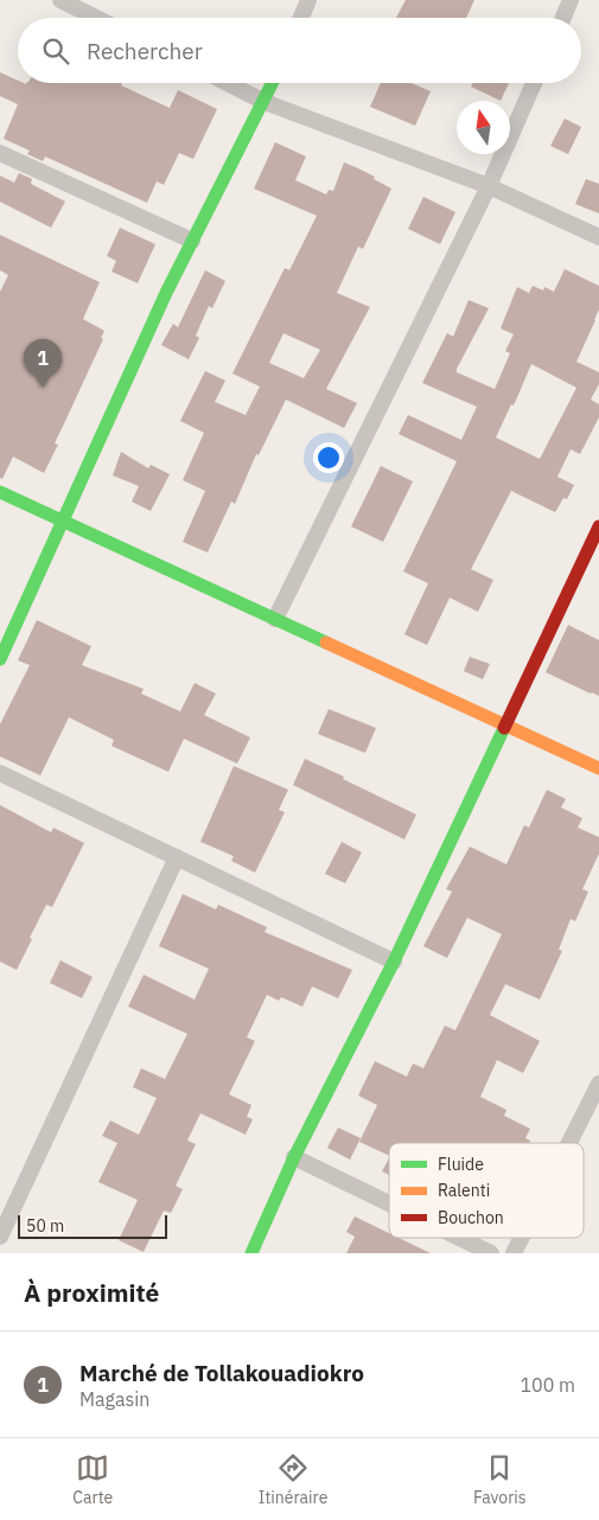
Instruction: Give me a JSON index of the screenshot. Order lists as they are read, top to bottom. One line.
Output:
{"legend":["Fluide","Ralenti","Bouchon"],"scale_bar":"50 m","north":"top","page":{"search":"Rechercher","pins":"1","scale":"50 m","heading":"À proximité","list":[{"mark":"1","name":"Marché de Tollakouadiokro","note":"Magasin","value":"100 m"}],"nav":["Carte","Itinéraire","Favoris"]}}
